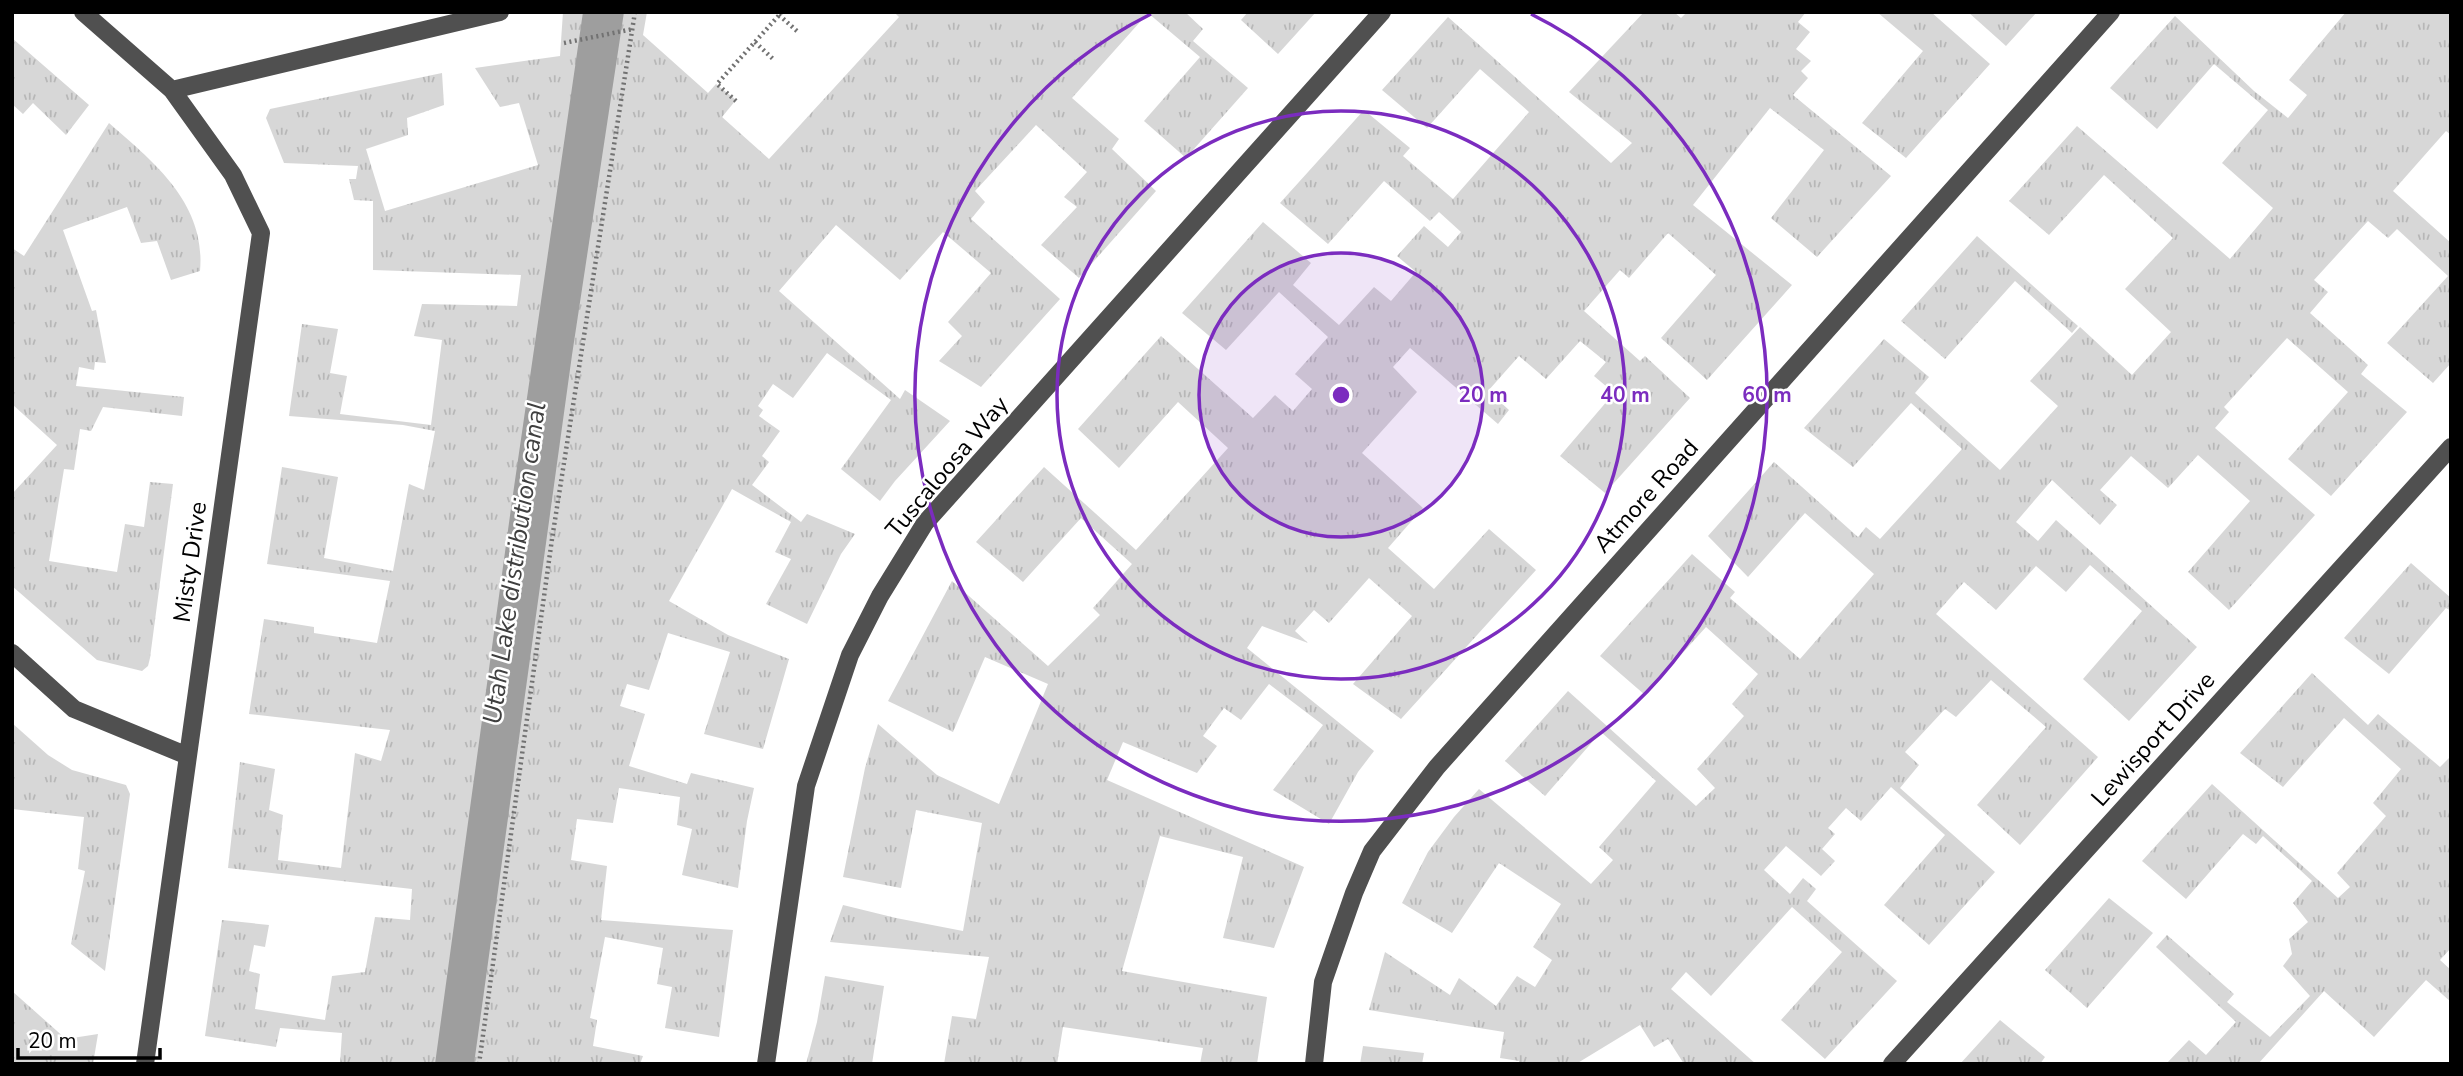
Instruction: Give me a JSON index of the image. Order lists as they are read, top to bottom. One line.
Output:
{"streets":{"street":["Tuscaloosa Way","Atmore Road","Misty Drive","Lewisport Drive"]},"water":["Utah Lake distribution canal"],"scale_bar":"20 m","rings":["20 m","40 m","60 m"]}
